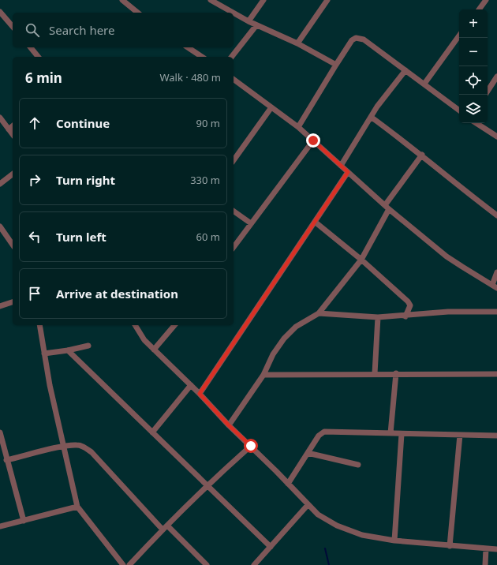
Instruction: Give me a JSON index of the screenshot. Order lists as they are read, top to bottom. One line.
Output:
{"page":{"map_buttons":["+","−"],"search":"Search here","heading":["6 min","Walk · 480 m"],"list":[["Continue","90 m"],["Turn right","330 m"],["Turn left","60 m"],"Arrive at destination"]}}
